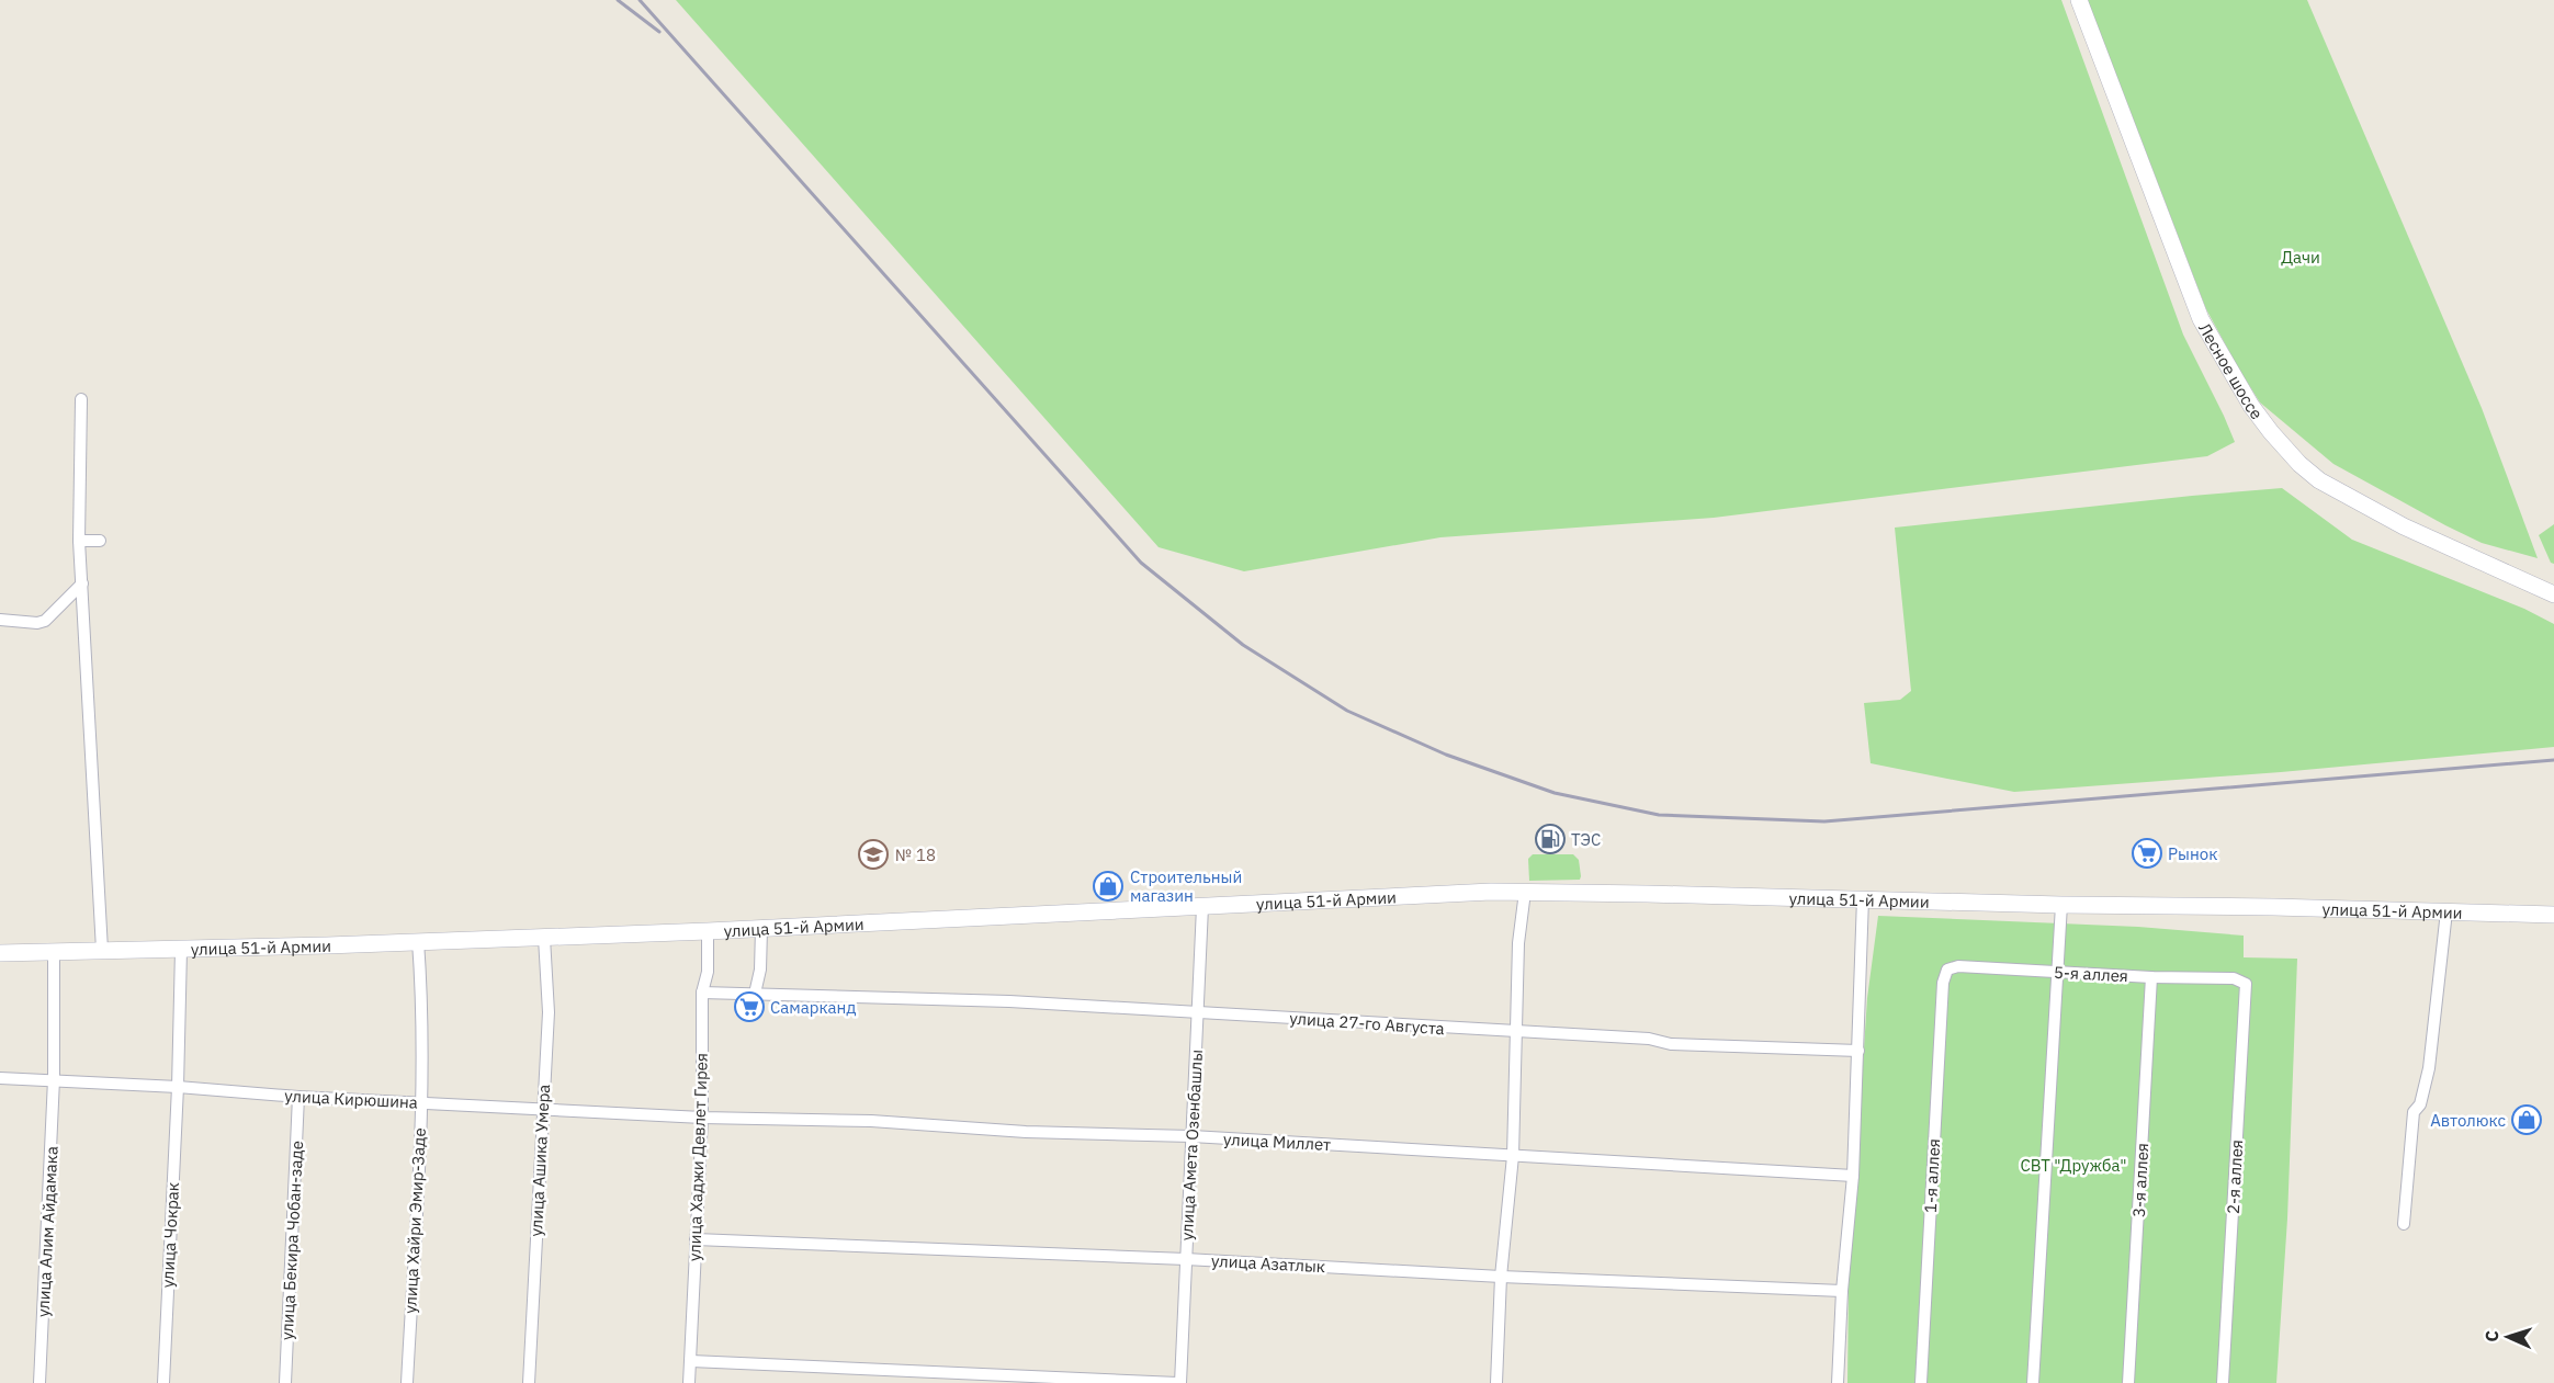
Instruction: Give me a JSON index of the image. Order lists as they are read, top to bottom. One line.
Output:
{"streets":{"main road":["Лесное шоссе","улица 51-й Армии"],"street":["5-я аллея","улица 27-го Августа","улица Кирюшина","улица Миллет","улица Амета Озенбашлы","улица Хаджи Девлет Гирея","улица Ашика Умера","1-я аллея","2-я аллея","3-я аллея","улица Хайри Эмир-Заде","улица Алим Айдамака","улица Чокрак","улица Бекира Чобан-заде","улица Азатлык"]},"crossings":[["улица 51-й Армии","улица Амета Озенбашлы"],["улица 51-й Армии","улица Хаджи Девлет Гирея"],["улица 51-й Армии","улица Ашика Умера"],["улица 51-й Армии","улица Хайри Эмир-Заде"],["улица 51-й Армии","улица Алим Айдамака"],["улица 51-й Армии","улица Чокрак"],["5-я аллея","1-я аллея"],["5-я аллея","2-я аллея"],["5-я аллея","3-я аллея"],["улица 27-го Августа","улица Амета Озенбашлы"],["улица 27-го Августа","улица Хаджи Девлет Гирея"],["улица Кирюшина","улица Миллет"],["улица Кирюшина","улица Хаджи Девлет Гирея"],["улица Кирюшина","улица Ашика Умера"],["улица Кирюшина","улица Хайри Эмир-Заде"],["улица Кирюшина","улица Алим Айдамака"],["улица Кирюшина","улица Чокрак"],["улица Кирюшина","улица Бекира Чобан-заде"],["улица Миллет","улица Амета Озенбашлы"],["улица Миллет","улица Хаджи Девлет Гирея"],["улица Амета Озенбашлы","улица Азатлык"],["улица Хаджи Девлет Гирея","улица Азатлык"]],"parks":["Дачи","СВТ \"Дружба\""],"places":{"fuel station":["ТЭС"],"supermarket":["Рынок","Самарканд"],"school or university":["№ 18"],"shop":["Строительный магазин","Автолюкс"]},"north":"left"}
